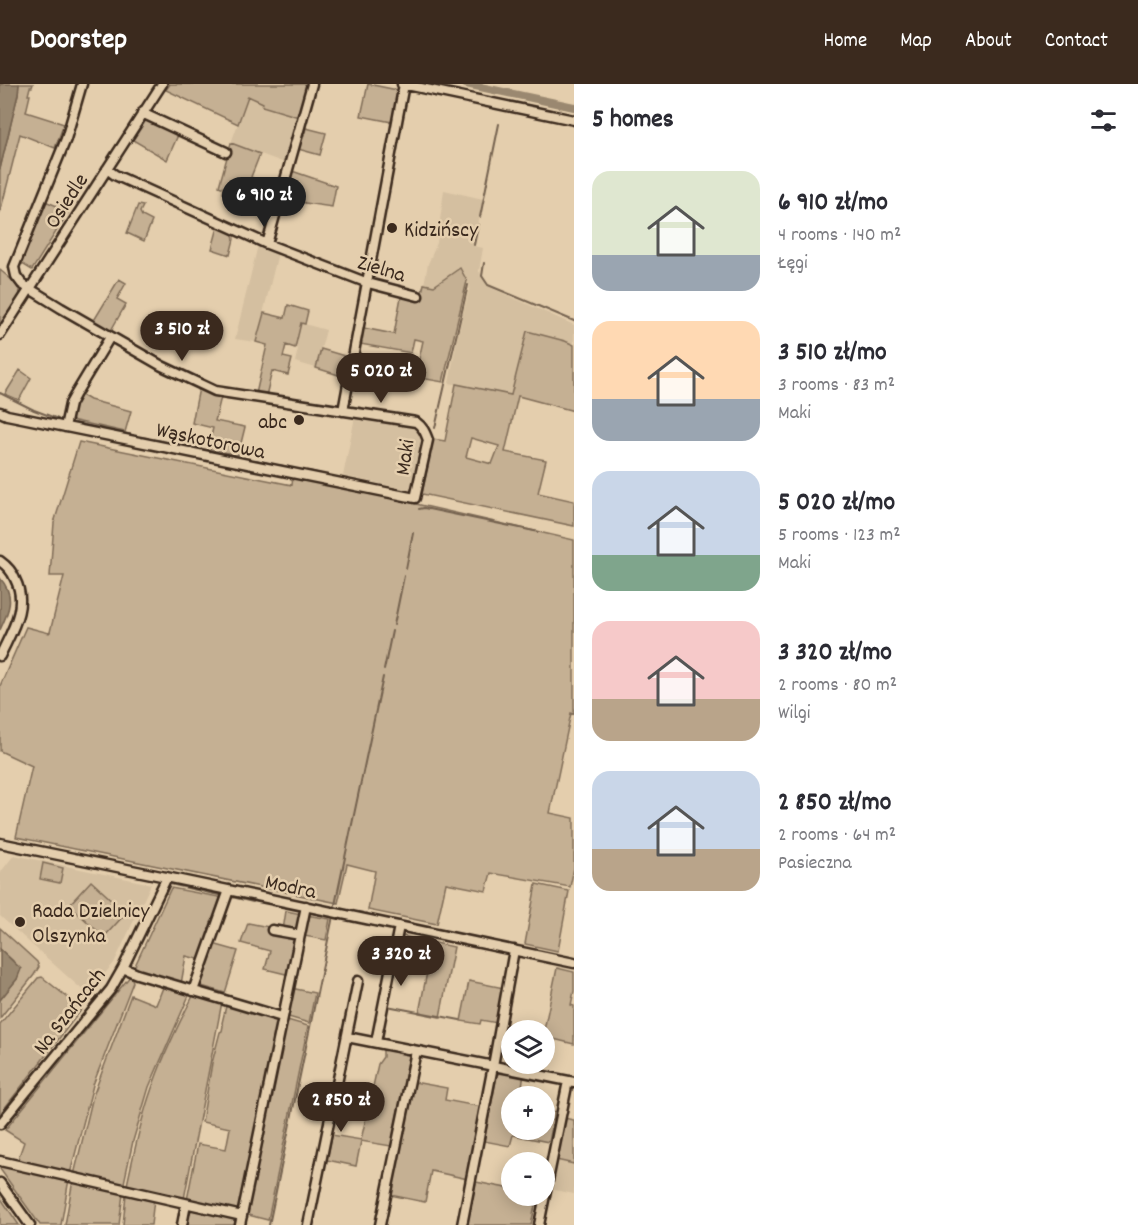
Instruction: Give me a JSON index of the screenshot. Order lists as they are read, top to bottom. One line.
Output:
{"streets":{"street":["Osiedle","Zielna","Wąskotorowa","Maki","Modra","Na Szańcach"]},"crossings":[["Osiedle","Zielna"],["Osiedle","Maki"],["Wąskotorowa","Maki"],["Modra","Na Szańcach"]],"places":["Kidzińscy","abc","Rada Dzielnicy Olszynka"],"page":{"header":"Doorstep","nav":["Home","Map","About","Contact"],"heading":"5 homes","list":[{"name":"6 910 zł/mo","note":"4 rooms · 140 m² · Łęgi"},{"name":"3 510 zł/mo","note":"3 rooms · 83 m² · Maki"},{"name":"5 020 zł/mo","note":"5 rooms · 123 m² · Maki"},{"name":"3 320 zł/mo","note":"2 rooms · 80 m² · Wilgi"},{"name":"2 850 zł/mo","note":"2 rooms · 64 m² · Pasieczna"}],"price":["6 910 zł","3 510 zł","5 020 zł","3 320 zł","2 850 zł"],"map_buttons":["+","−"]}}
